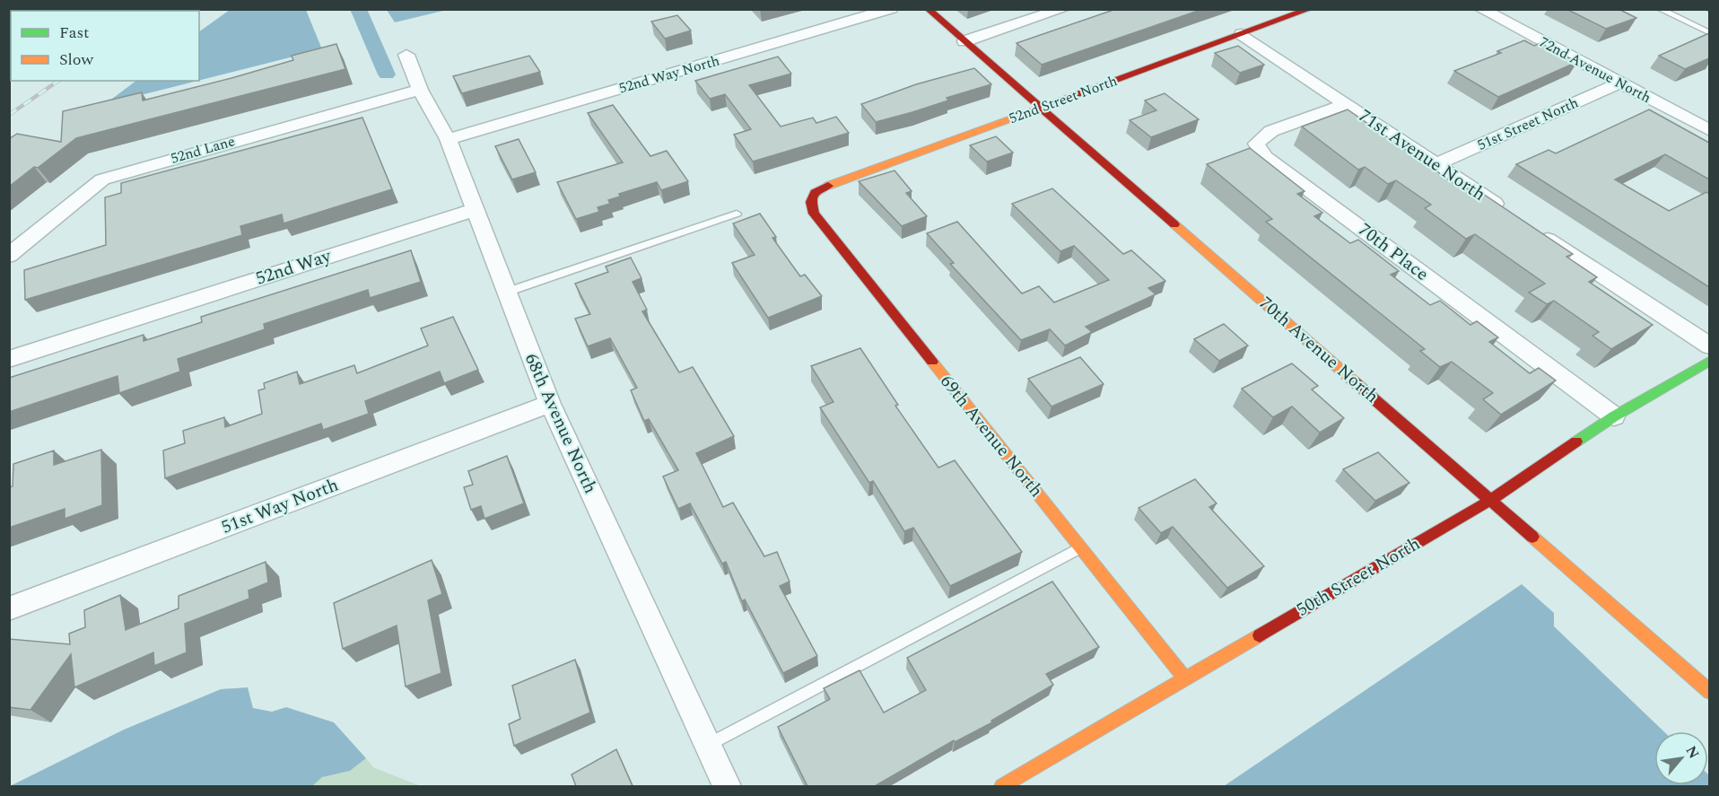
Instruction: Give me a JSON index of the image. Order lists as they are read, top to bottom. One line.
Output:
{"streets":{"street":["72nd Avenue North","52nd Way North","52nd Street North","51st Street North","52nd Lane","71st Avenue North","70th Place","52nd Way","70th Avenue North","68th Avenue North","69th Avenue North","51st Way North","50th Street North"]},"crossings":[["72nd Avenue North","51st Street North"],["52nd Way North","68th Avenue North"],["52nd Street North","71st Avenue North"],["52nd Street North","70th Avenue North"],["52nd Street North","69th Avenue North"],["51st Street North","71st Avenue North"],["52nd Lane","68th Avenue North"],["71st Avenue North","70th Place"],["70th Place","50th Street North"],["52nd Way","68th Avenue North"],["70th Avenue North","50th Street North"],["68th Avenue North","51st Way North"],["69th Avenue North","50th Street North"]],"legend":["Fast","Slow"],"north":"top right"}
